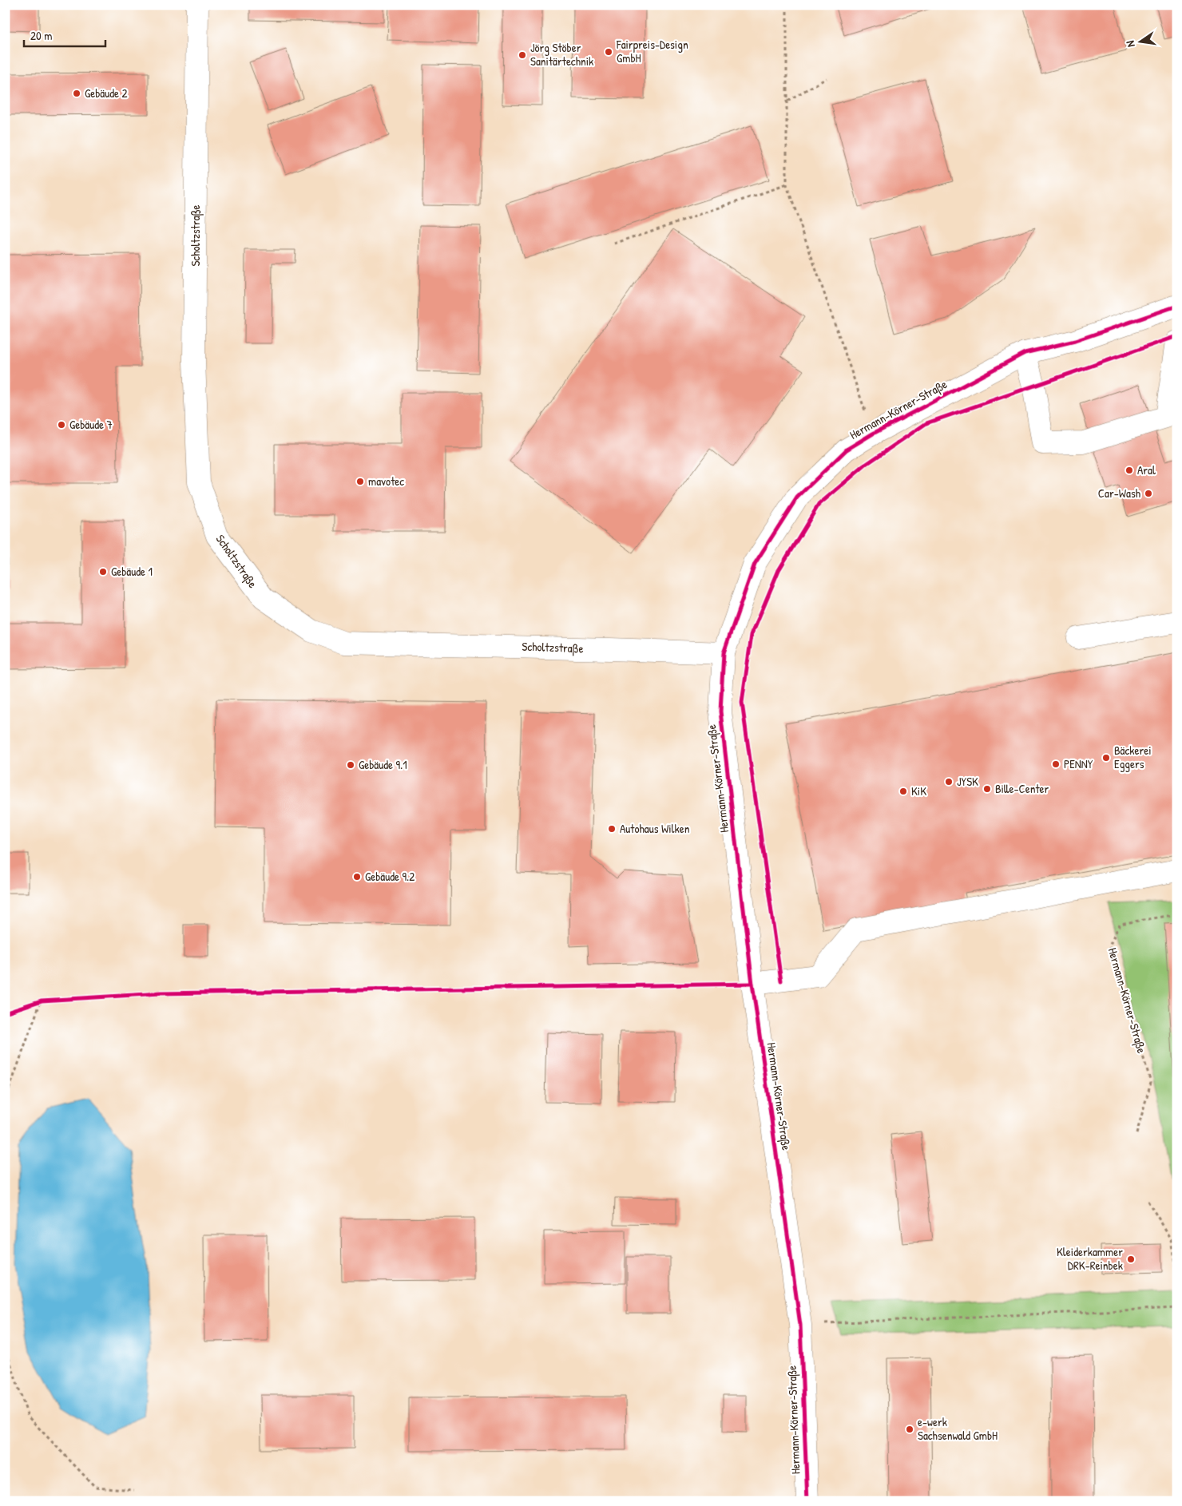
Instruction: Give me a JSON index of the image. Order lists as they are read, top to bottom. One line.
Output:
{"streets":{"street":["Scholtzstraße","Hermann-Körner-Straße"]},"crossings":[["Scholtzstraße","Hermann-Körner-Straße"]],"places":["Fairpreis-Design GmbH","Jörg Stöber Sanitärtechnik","Gebäude 2","Gebäude 7","Aral","mavotec","Car-Wash","Gebäude 1","Bäckerei Eggers","PENNY","Gebäude 9.1","JYSK","Bille-Center","KiK","Autohaus Wilken","Gebäude 9.2","Kleiderkammer DRK-Reinbek","e-werk Sachsenwald GmbH"],"scale_bar":"20 m","north":"left"}
